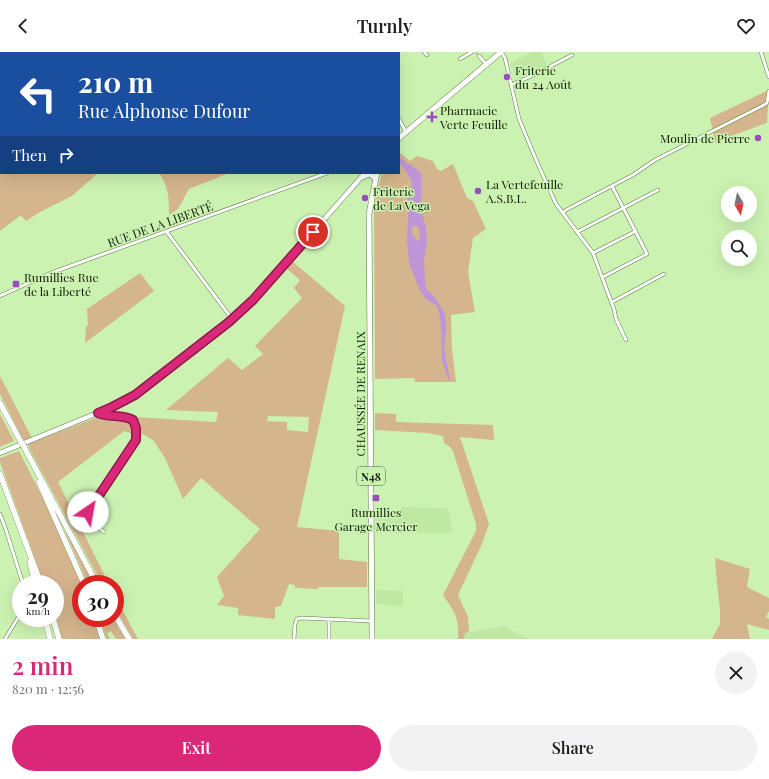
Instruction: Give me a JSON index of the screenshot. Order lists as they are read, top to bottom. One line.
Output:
{"streets":{"main road":["CHAUSSÉE DE RENAIX","N48"],"street":["RUE DE LA LIBERTÉ"]},"places":{"other":["Friterie du 24 Août","Moulin de Pierre","La Vertefeuille A.S.B.L.","Friterie de La Vega"],"health":["Pharmacie Verte Feuille"],"transit":["Rumillies Rue de la Liberté","Rumillies Garage Mercier"]},"north":"bottom","page":{"header":"Turnly","turn":["210 m","Rue Alphonse Dufour"],"then":"Then","speed":"29 km/h","limit":"30","heading":["2 min","820 m · 12:56"],"buttons":["Exit","Share"]}}
